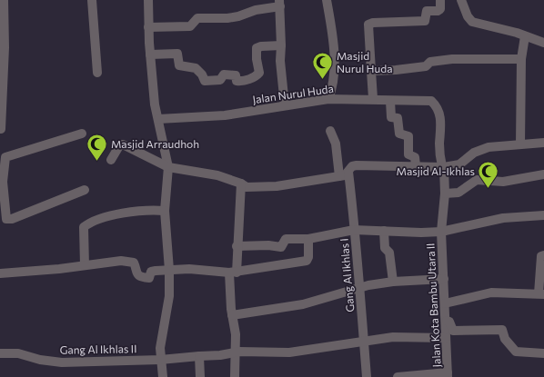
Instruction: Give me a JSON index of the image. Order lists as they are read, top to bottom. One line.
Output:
{"streets":{"street":["Jalan Nurul Huda","Gang Al Ikhlas I","Jalan Kota Bambu Utara II","Gang Al Ikhlas II"]},"crossings":[["Jalan Nurul Huda","Jalan Kota Bambu Utara II"],["Gang Al Ikhlas I","Gang Al Ikhlas II"],["Jalan Kota Bambu Utara II","Gang Al Ikhlas II"]],"places":{"mosque":["Masjid Nurul Huda","Masjid Arraudhoh","Masjid Al-Ikhlas"]}}
